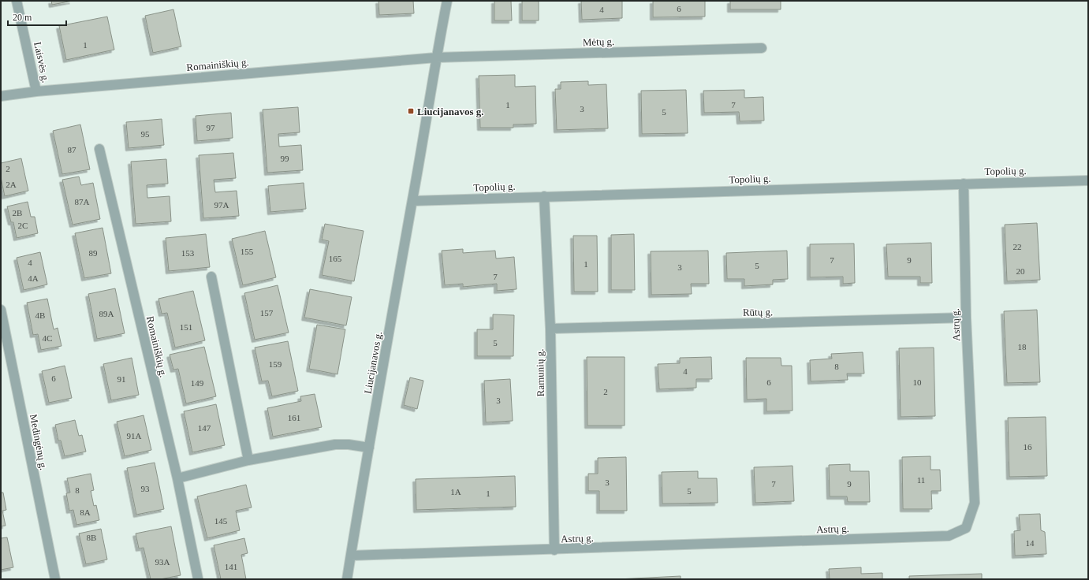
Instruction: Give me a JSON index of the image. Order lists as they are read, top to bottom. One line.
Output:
{"streets":{"street":["Mėtų g.","Laisvės g.","Romainiškių g.","Topolių g.","Rūtų g.","Astrų g.","Liucijanavos g.","Ramunių g.","Medingėnų g."]},"crossings":[["Mėtų g.","Romainiškių g."],["Mėtų g.","Liucijanavos g."],["Laisvės g.","Romainiškių g."],["Romainiškių g.","Liucijanavos g."],["Topolių g.","Astrų g."],["Topolių g.","Liucijanavos g."],["Topolių g.","Ramunių g."],["Rūtų g.","Astrų g."],["Rūtų g.","Ramunių g."],["Astrų g.","Liucijanavos g."],["Astrų g.","Ramunių g."]],"places":{"transit":["Liucijanavos g."]},"house_numbers":["6","4","1","1","7","3","5","97","95","87","99","2","2A","87A","97A","2B","2C","22","155","89","153","165","7","9","4","1","5","3","20","7","4A","157","89A","4B","151","4C","5","18","159","8","4","6","91","6","10","149","2","3","161","147","91A","16","11","3","7","9","93","8","5","1A","1","8A","145","8B","14","93A","141"],"scale_bar":"20 m"}
